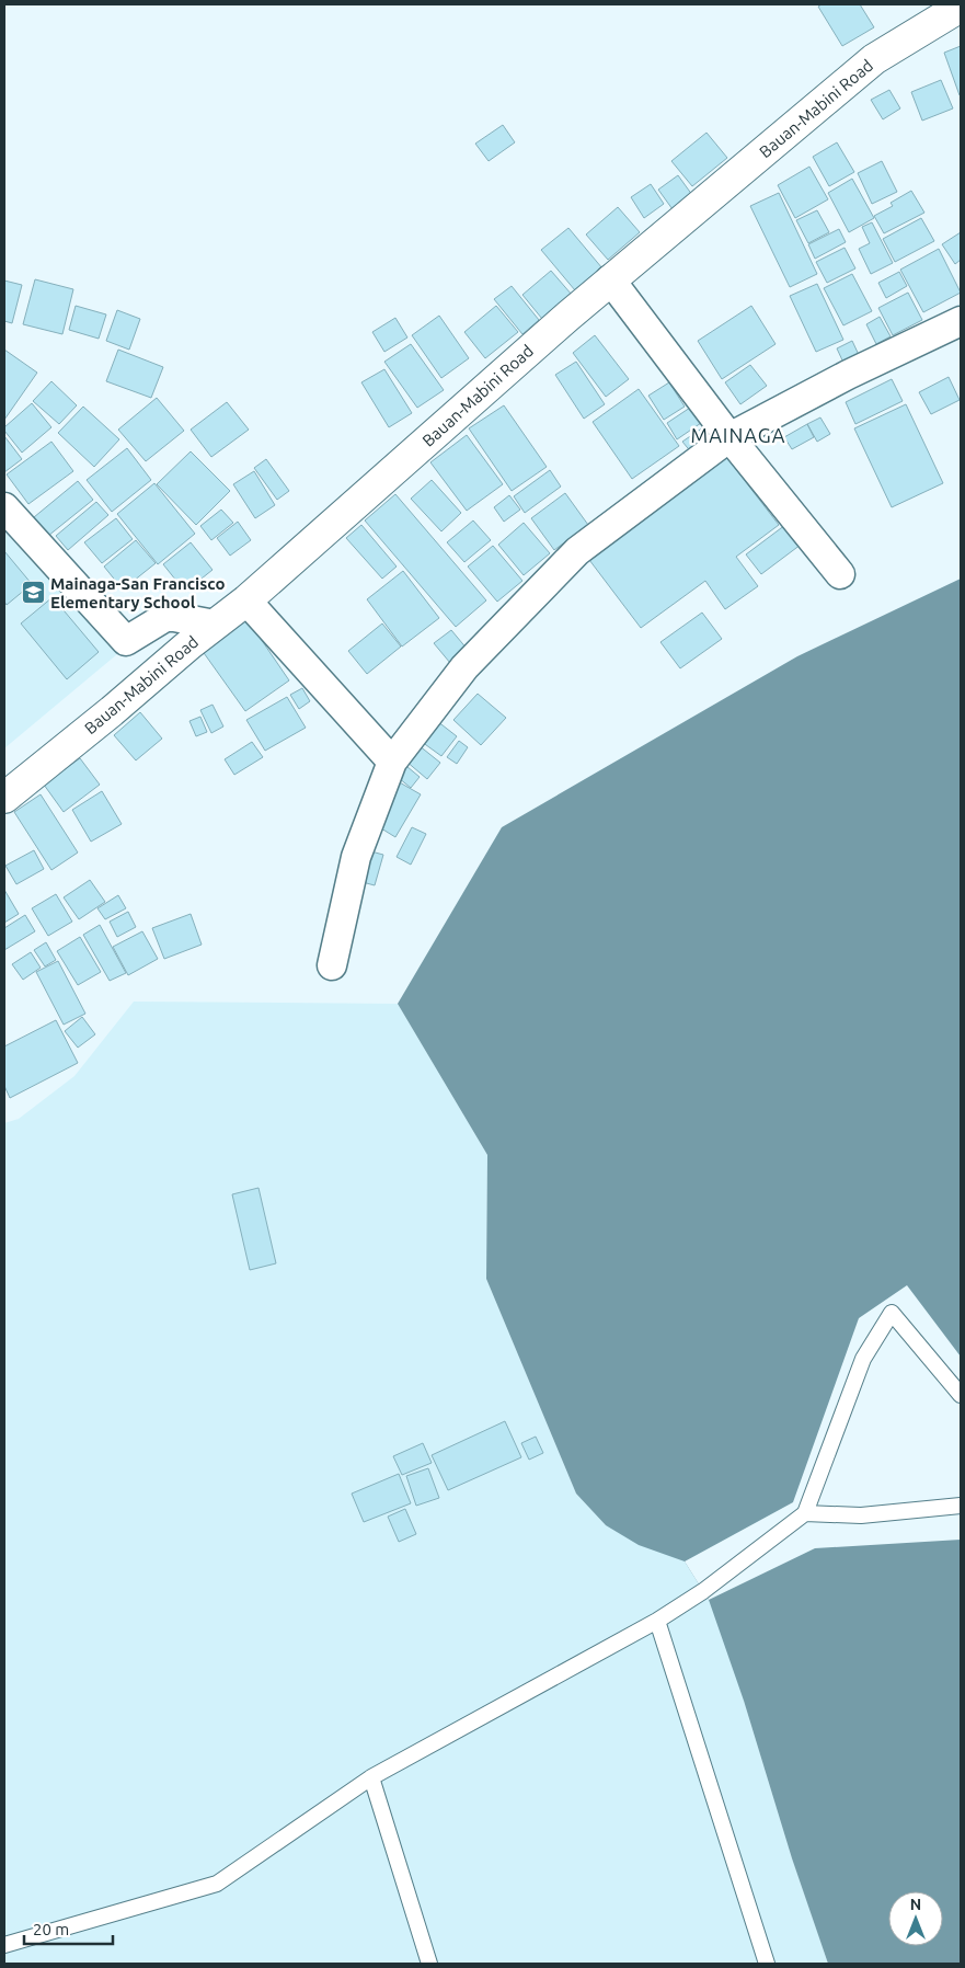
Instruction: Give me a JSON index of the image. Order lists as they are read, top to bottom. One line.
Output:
{"streets":{"main road":["Bauan-Mabini Road"]},"districts":["MAINAGA"],"places":{"school or university":["Mainaga-San Francisco Elementary School"]},"scale_bar":"20 m","north":"top"}
